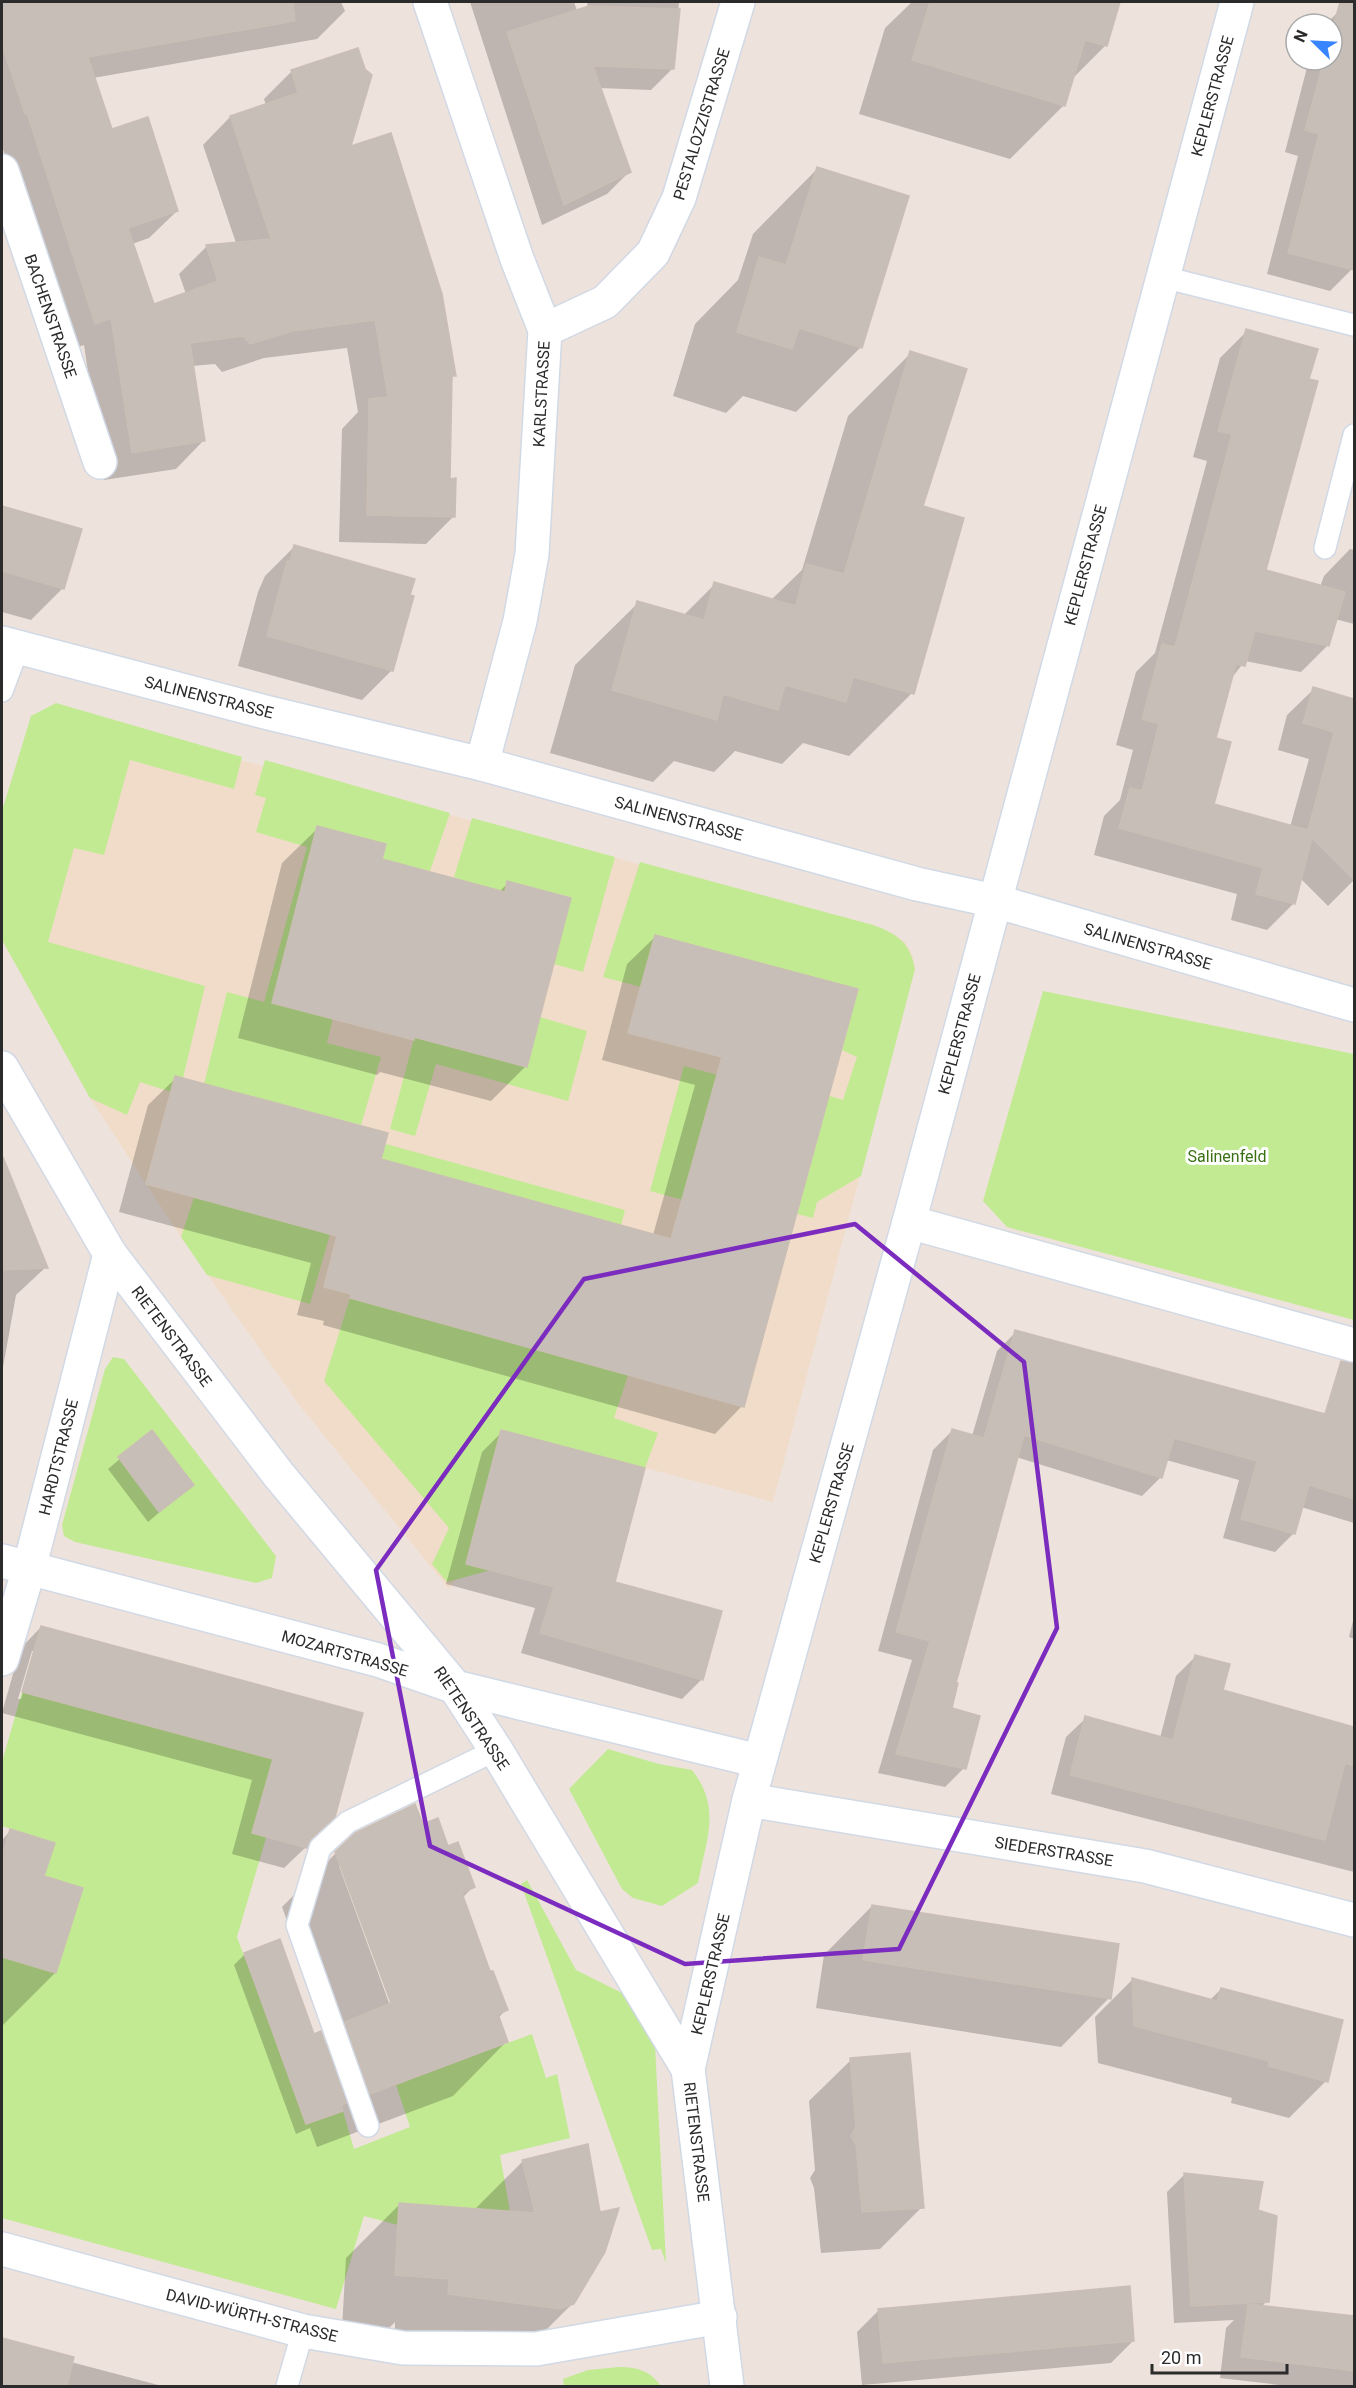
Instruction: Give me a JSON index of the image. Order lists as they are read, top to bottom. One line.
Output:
{"streets":{"street":["KEPLERSTRASSE","PESTALOZZISTRASSE","BACHENSTRASSE","KARLSTRASSE","SALINENSTRASSE","RIETENSTRASSE","HARDTSTRASSE","MOZARTSTRASSE","SIEDERSTRASSE","DAVID-WÜRTH-STRASSE"]},"crossings":[["KEPLERSTRASSE","SALINENSTRASSE"],["KEPLERSTRASSE","RIETENSTRASSE"],["KEPLERSTRASSE","MOZARTSTRASSE"],["KEPLERSTRASSE","SIEDERSTRASSE"],["PESTALOZZISTRASSE","KARLSTRASSE"],["KARLSTRASSE","SALINENSTRASSE"],["RIETENSTRASSE","HARDTSTRASSE"],["RIETENSTRASSE","MOZARTSTRASSE"],["RIETENSTRASSE","DAVID-WÜRTH-STRASSE"],["HARDTSTRASSE","MOZARTSTRASSE"]],"parks":["Salinenfeld"],"scale_bar":"20 m","north":"top left"}
